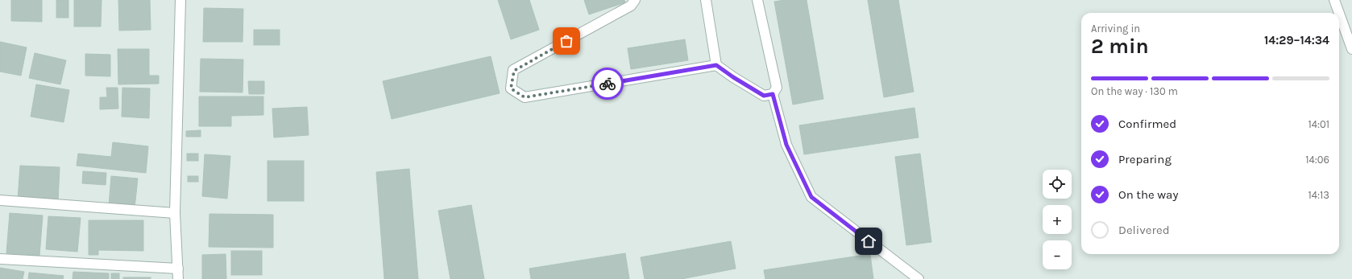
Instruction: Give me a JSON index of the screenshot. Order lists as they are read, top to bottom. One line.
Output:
{"page":{"heading":["2 min","Arriving in","14:29–14:34"],"bar":"On the way · 130 m","list":[["Confirmed","14:01"],["Preparing","14:06"],["On the way","14:13"],"Delivered"],"map_buttons":["+","−"]}}
